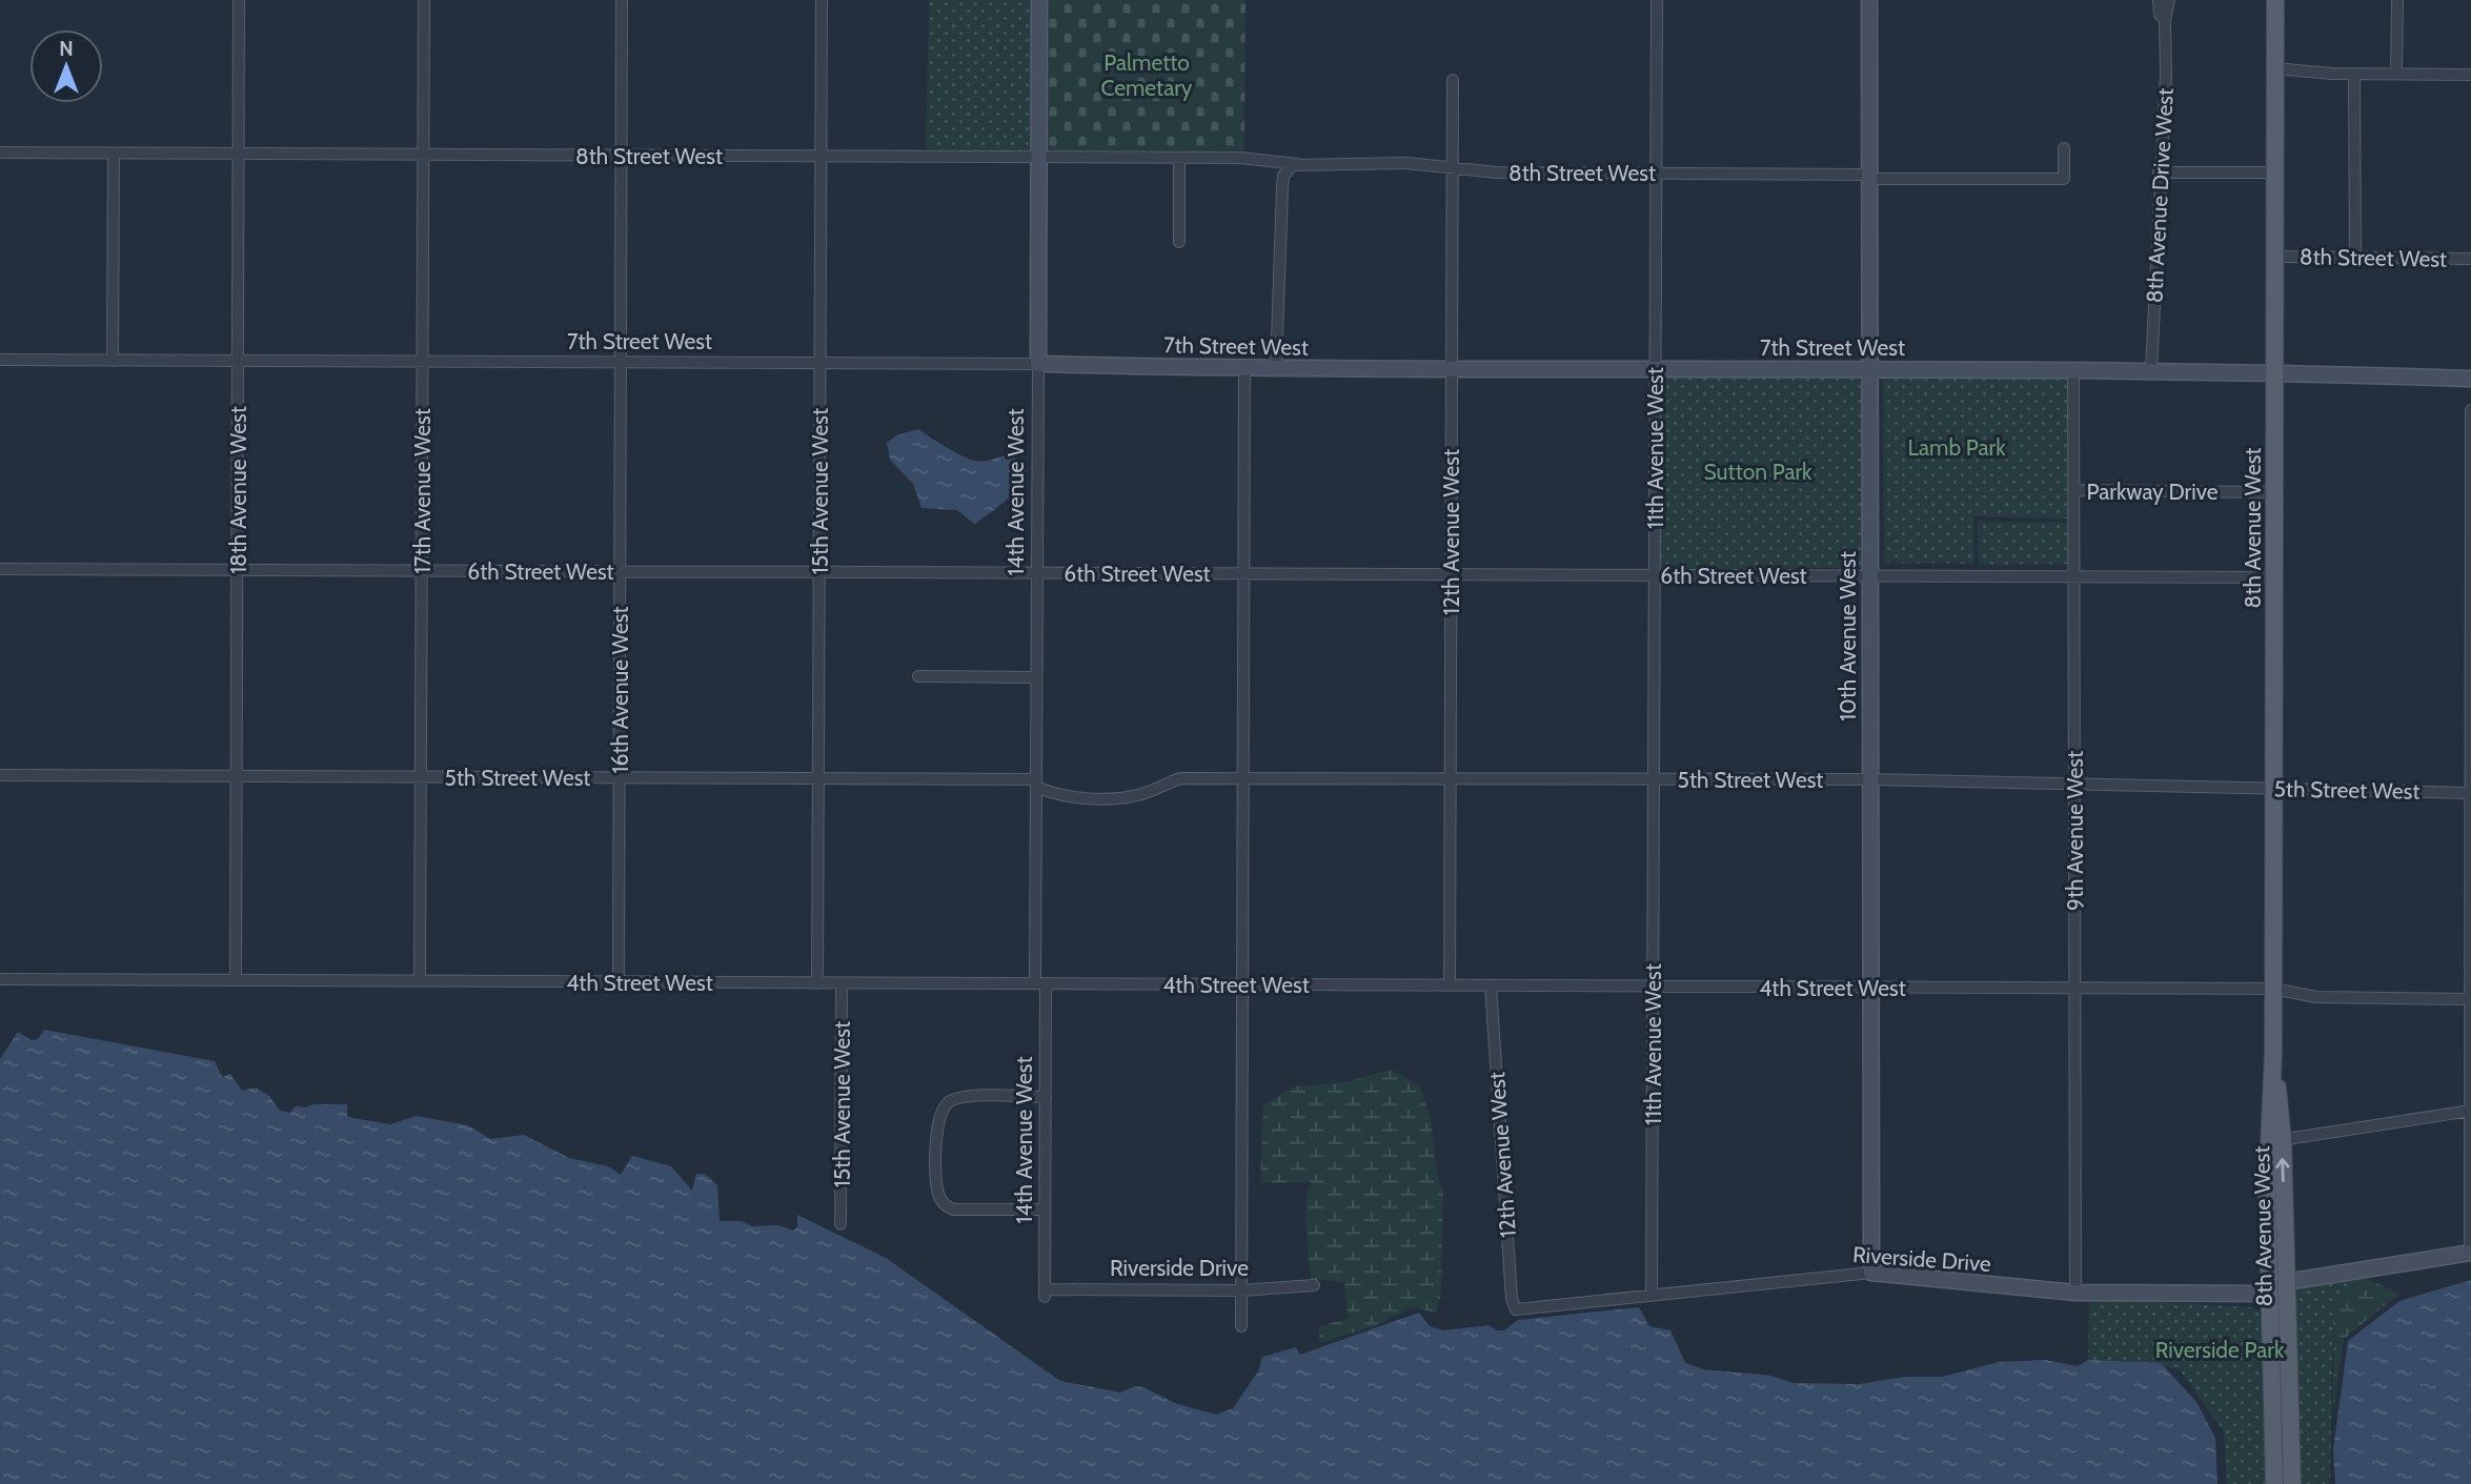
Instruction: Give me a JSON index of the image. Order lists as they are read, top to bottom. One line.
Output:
{"streets":{"main road":["8th Avenue West"],"street":["8th Street West","8th Avenue Drive West","7th Street West","11th Avenue West","18th Avenue West","17th Avenue West","15th Avenue West","Parkway Drive","14th Avenue West","12th Avenue West","6th Street West","10th Avenue West","16th Avenue West","5th Street West","9th Avenue West","4th Street West","Riverside Drive"]},"crossings":[["8th Street West","11th Avenue West"],["8th Street West","18th Avenue West"],["8th Street West","17th Avenue West"],["8th Street West","15th Avenue West"],["8th Street West","14th Avenue West"],["8th Street West","8th Avenue West"],["8th Street West","12th Avenue West"],["8th Street West","10th Avenue West"],["8th Street West","16th Avenue West"],["8th Avenue Drive West","7th Street West"],["7th Street West","11th Avenue West"],["7th Street West","18th Avenue West"],["7th Street West","17th Avenue West"],["7th Street West","15th Avenue West"],["7th Street West","14th Avenue West"],["7th Street West","8th Avenue West"],["7th Street West","12th Avenue West"],["7th Street West","10th Avenue West"],["7th Street West","16th Avenue West"],["7th Street West","9th Avenue West"],["11th Avenue West","6th Street West"],["11th Avenue West","5th Street West"],["11th Avenue West","4th Street West"],["11th Avenue West","Riverside Drive"],["18th Avenue West","6th Street West"],["18th Avenue West","5th Street West"],["18th Avenue West","4th Street West"],["17th Avenue West","6th Street West"],["17th Avenue West","5th Street West"],["17th Avenue West","4th Street West"],["15th Avenue West","6th Street West"],["15th Avenue West","5th Street West"],["15th Avenue West","4th Street West"],["Parkway Drive","8th Avenue West"],["Parkway Drive","9th Avenue West"],["14th Avenue West","6th Street West"],["14th Avenue West","5th Street West"],["14th Avenue West","4th Street West"],["14th Avenue West","Riverside Drive"],["8th Avenue West","6th Street West"],["8th Avenue West","5th Street West"],["8th Avenue West","4th Street West"],["8th Avenue West","Riverside Drive"],["12th Avenue West","6th Street West"],["12th Avenue West","5th Street West"],["12th Avenue West","4th Street West"],["12th Avenue West","Riverside Drive"],["6th Street West","10th Avenue West"],["6th Street West","16th Avenue West"],["6th Street West","9th Avenue West"],["10th Avenue West","5th Street West"],["10th Avenue West","4th Street West"],["10th Avenue West","Riverside Drive"],["16th Avenue West","5th Street West"],["16th Avenue West","4th Street West"],["5th Street West","9th Avenue West"],["9th Avenue West","4th Street West"],["9th Avenue West","Riverside Drive"]],"parks":["Palmetto Cemetary","Lamb Park","Sutton Park","Riverside Park"],"north":"top"}
